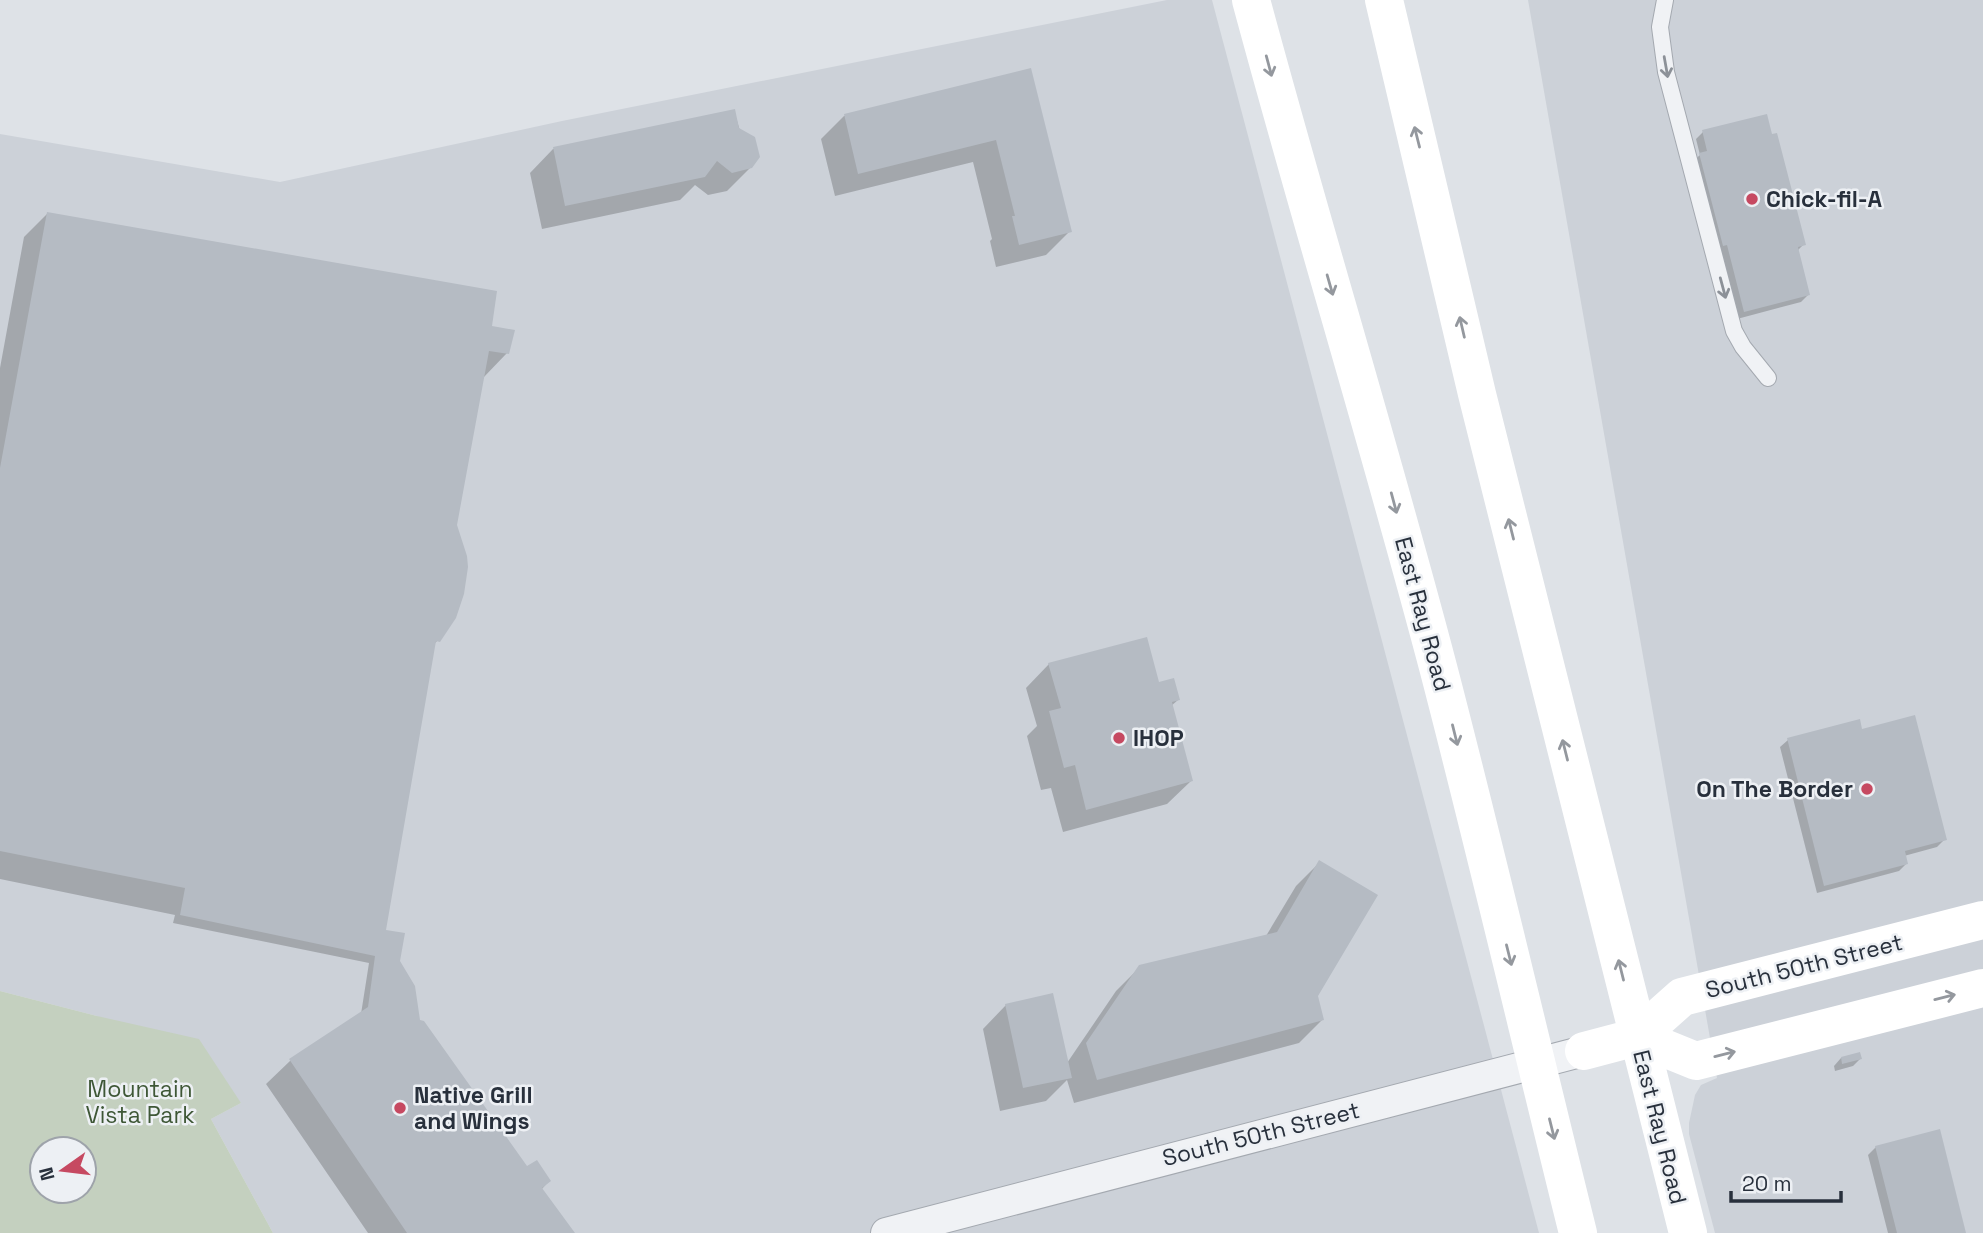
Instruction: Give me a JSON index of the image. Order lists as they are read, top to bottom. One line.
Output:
{"streets":{"main road":["East Ray Road","South 50th Street"]},"crossings":[["East Ray Road","South 50th Street"]],"parks":["Mountain Vista Park"],"places":["Chick-fil-A","IHOP","On The Border","Native Grill and Wings"],"scale_bar":"20 m","north":"left"}
